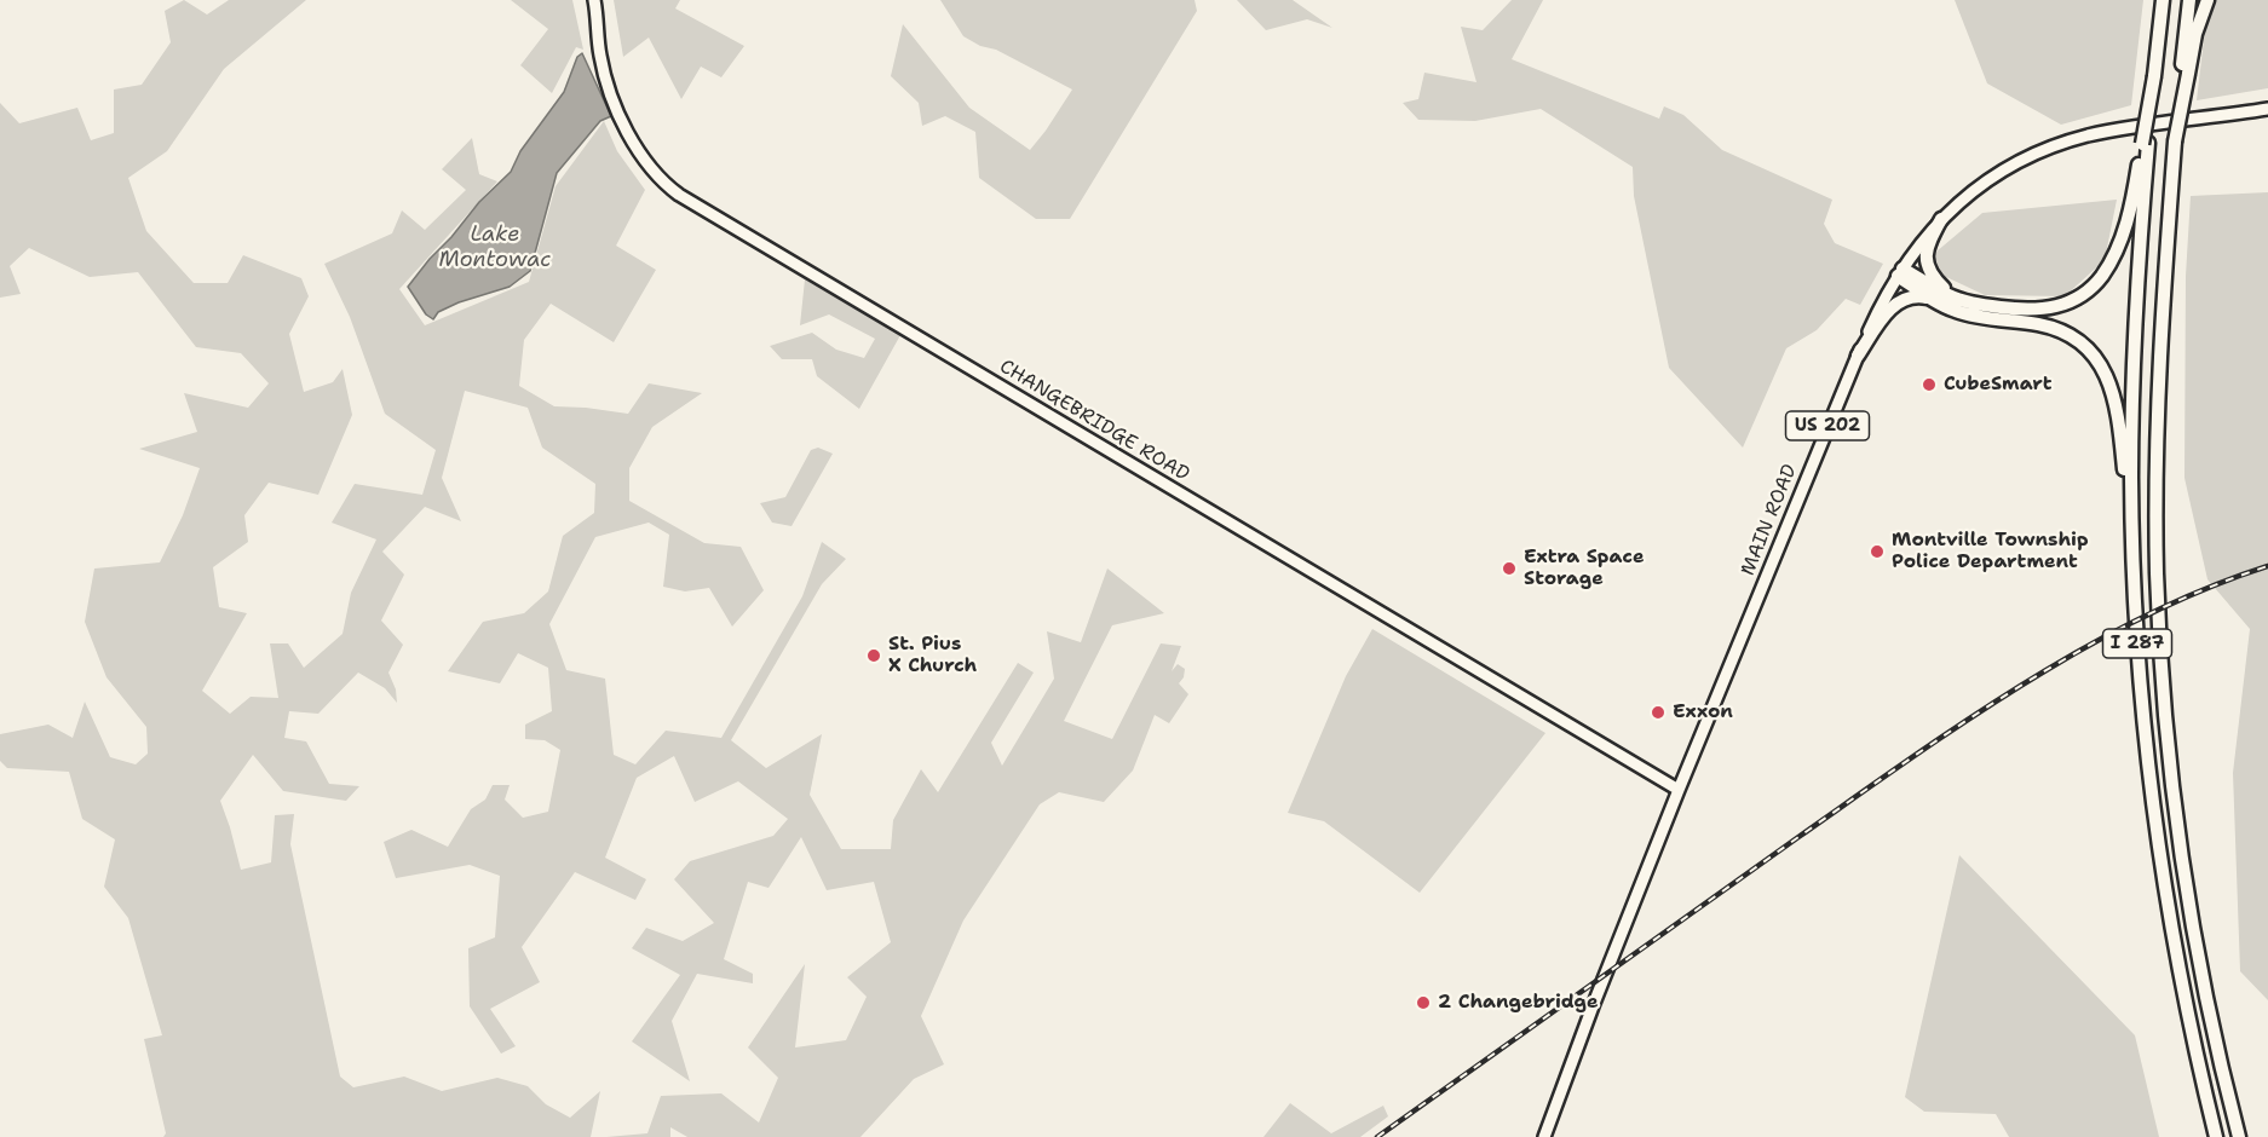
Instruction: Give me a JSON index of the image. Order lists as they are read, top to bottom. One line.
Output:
{"streets":{"highway":["I 287"],"main road":["CHANGEBRIDGE ROAD","US 202","MAIN ROAD"]},"crossings":[["CHANGEBRIDGE ROAD","MAIN ROAD"]],"water":["Lake Montowac"],"places":["CubeSmart","Montville Township Police Department","Extra Space Storage","St. Pius X Church","Exxon","2 Changebridge"]}
